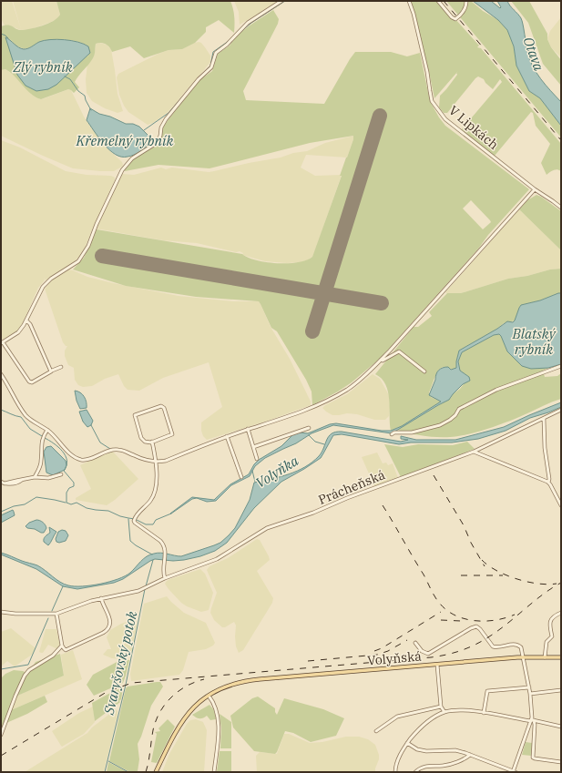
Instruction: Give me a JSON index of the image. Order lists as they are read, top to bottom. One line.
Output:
{"streets":{"main road":["Volyňská"],"street":["V Lipkách","Prácheňská"]},"water":["Otava","Zlý rybník","Křemelný rybník","Blatský rybník","Volyňka","Svaryšovský potok"]}
